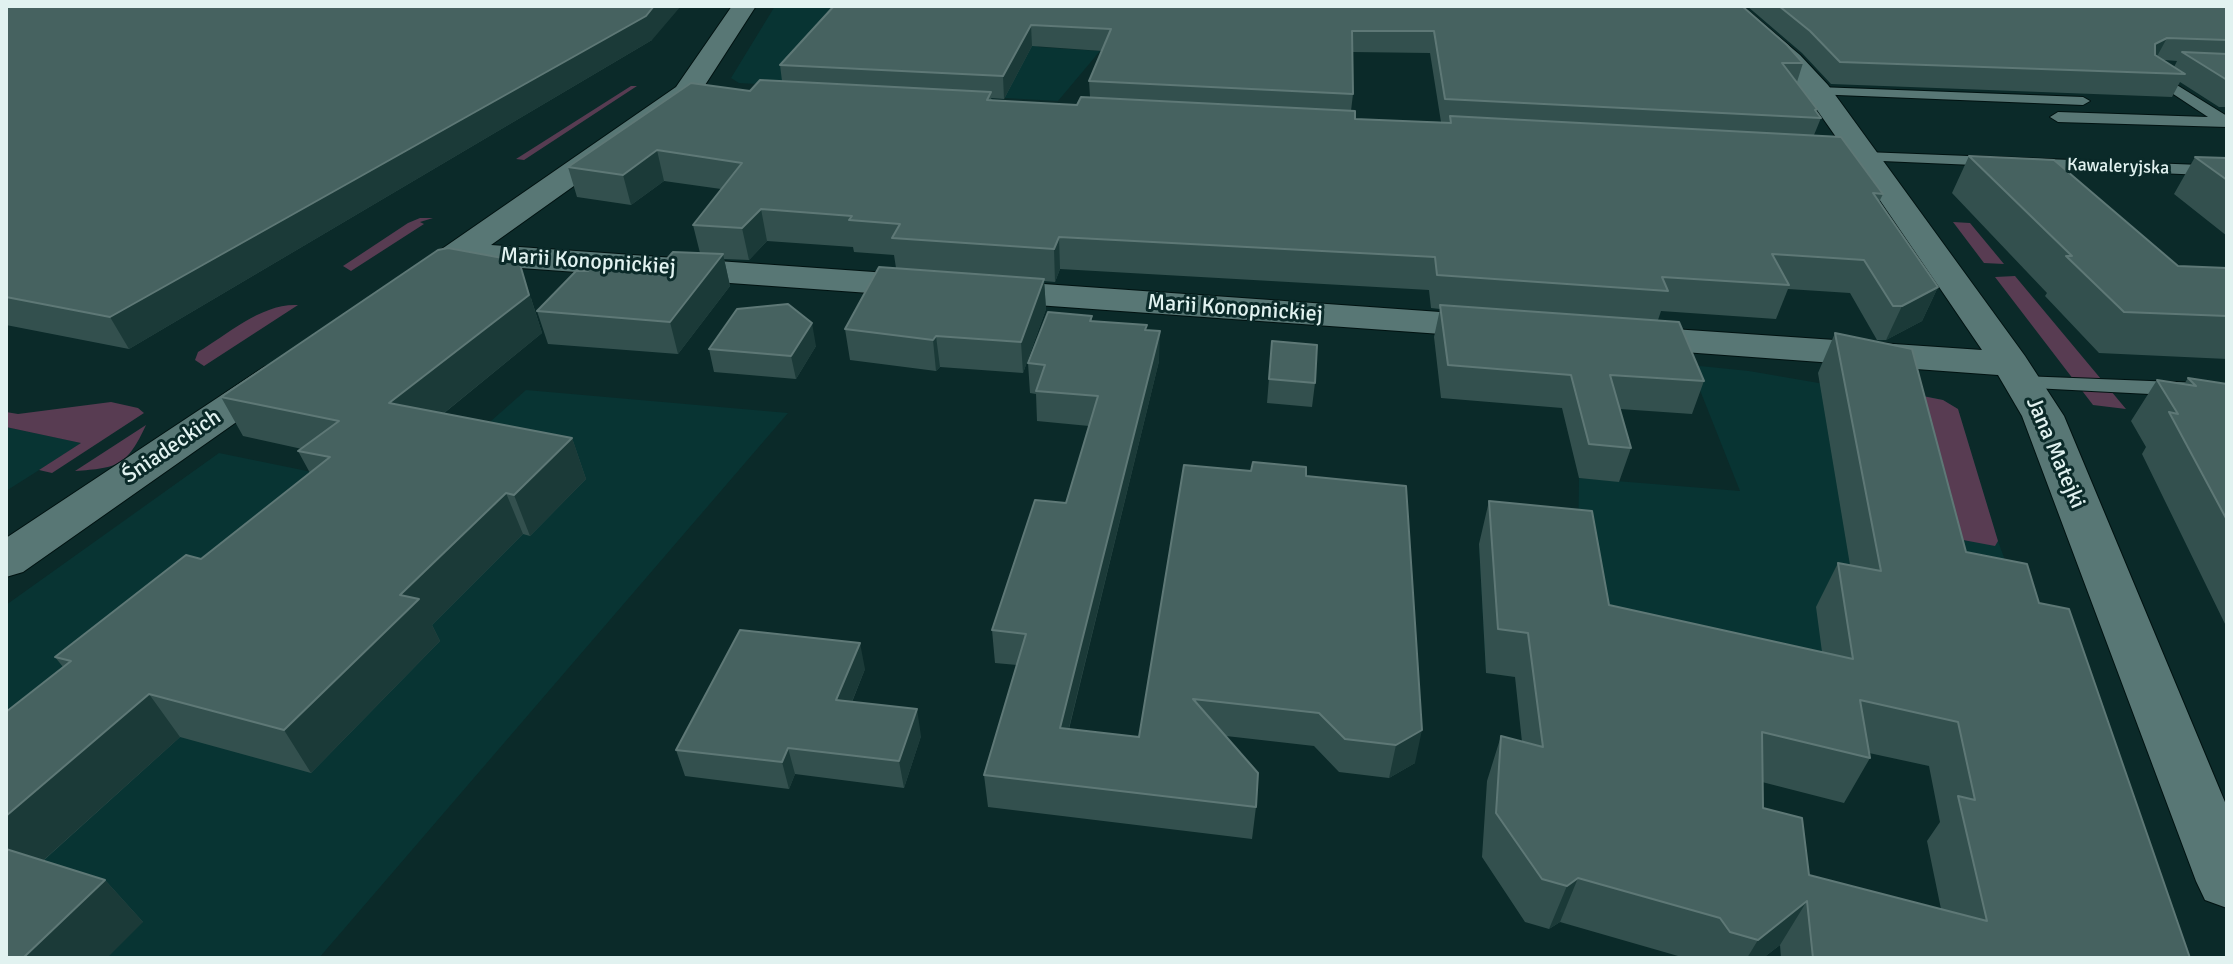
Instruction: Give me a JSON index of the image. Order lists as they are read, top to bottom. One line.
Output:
{"streets":{"street":["Marii Konopnickiej","Śniadeckich","Jana Matejki"],"lane":["Kawaleryjska"]},"crossings":[["Kawaleryjska","Jana Matejki"]]}
